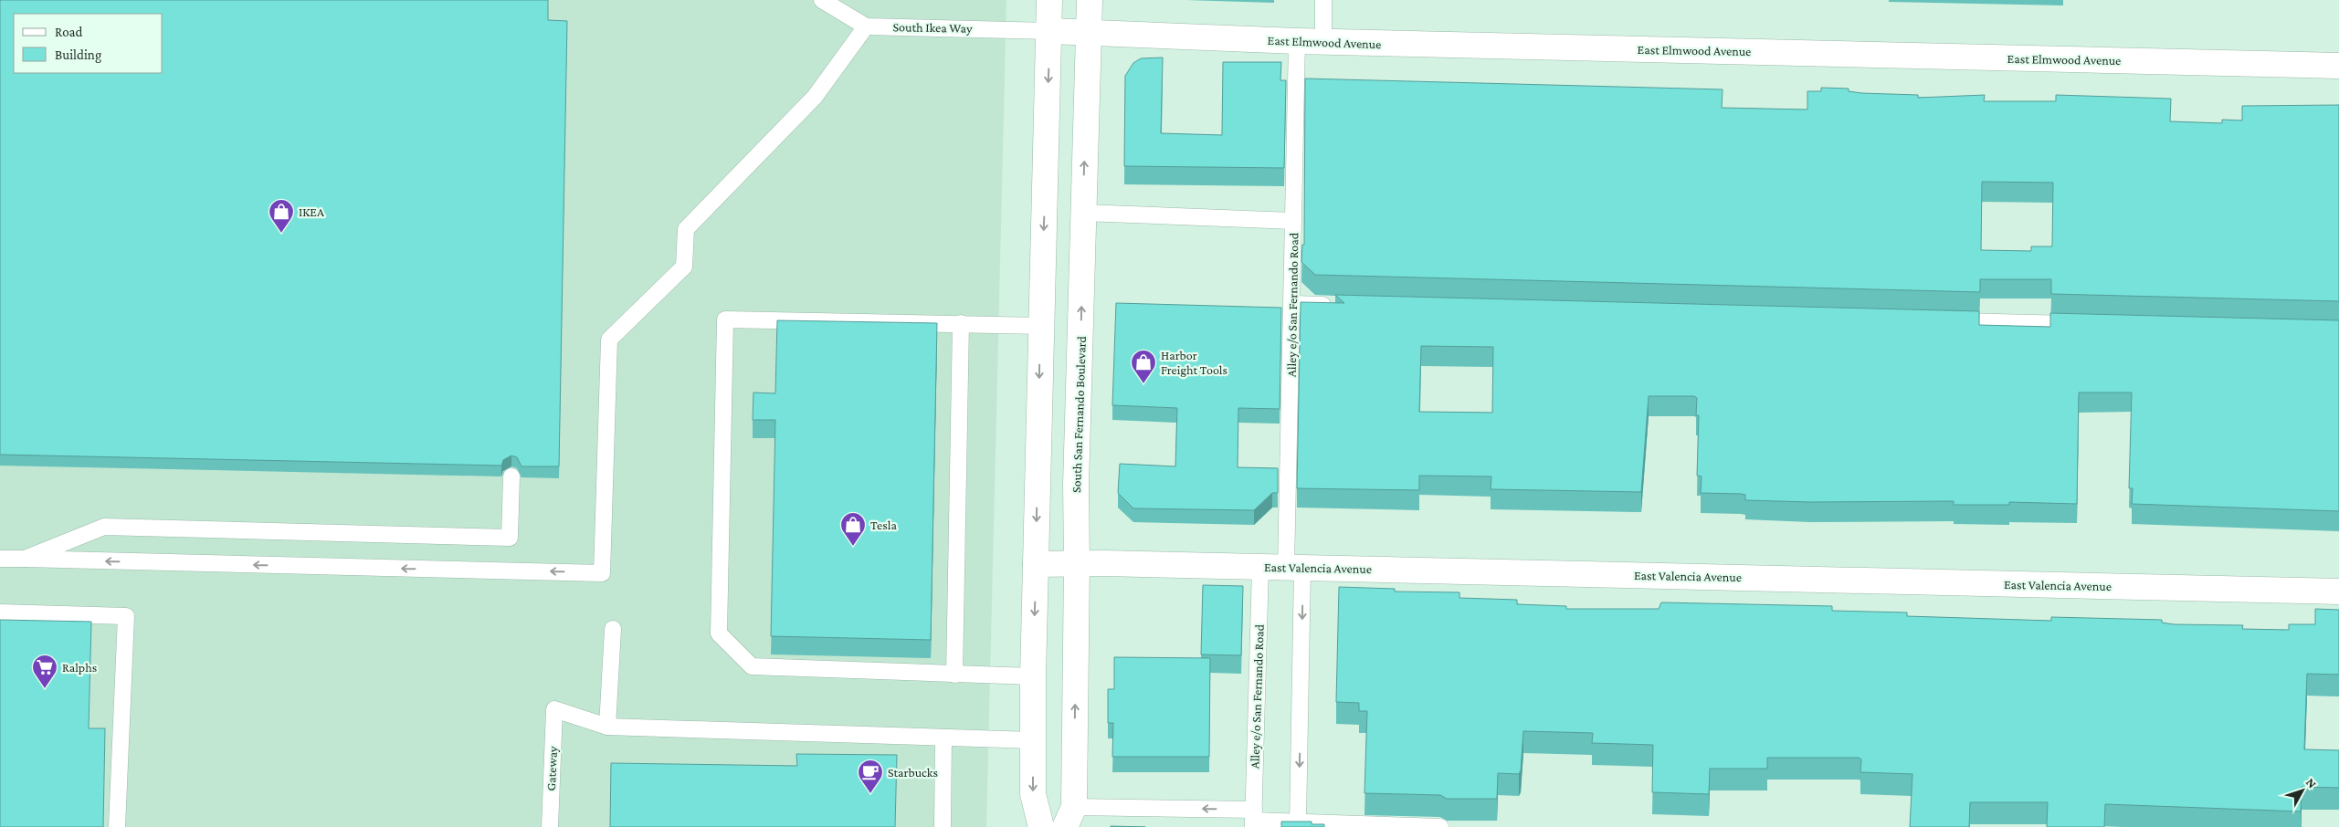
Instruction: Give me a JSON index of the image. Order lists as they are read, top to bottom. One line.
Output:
{"streets":{"street":["East Elmwood Avenue","South San Fernando Boulevard","East Valencia Avenue"],"lane":["South Ikea Way","Alley e/o San Fernando Road","Gateway"]},"crossings":[["South Ikea Way","East Elmwood Avenue"],["East Elmwood Avenue","Alley e/o San Fernando Road"],["East Elmwood Avenue","South San Fernando Boulevard"],["Alley e/o San Fernando Road","East Valencia Avenue"],["South San Fernando Boulevard","East Valencia Avenue"]],"places":{"shop":["IKEA","Harbor Freight Tools","Tesla"],"supermarket":["Ralphs"],"cafe":["Starbucks"]},"legend":["Road","Building"],"north":"top right"}
